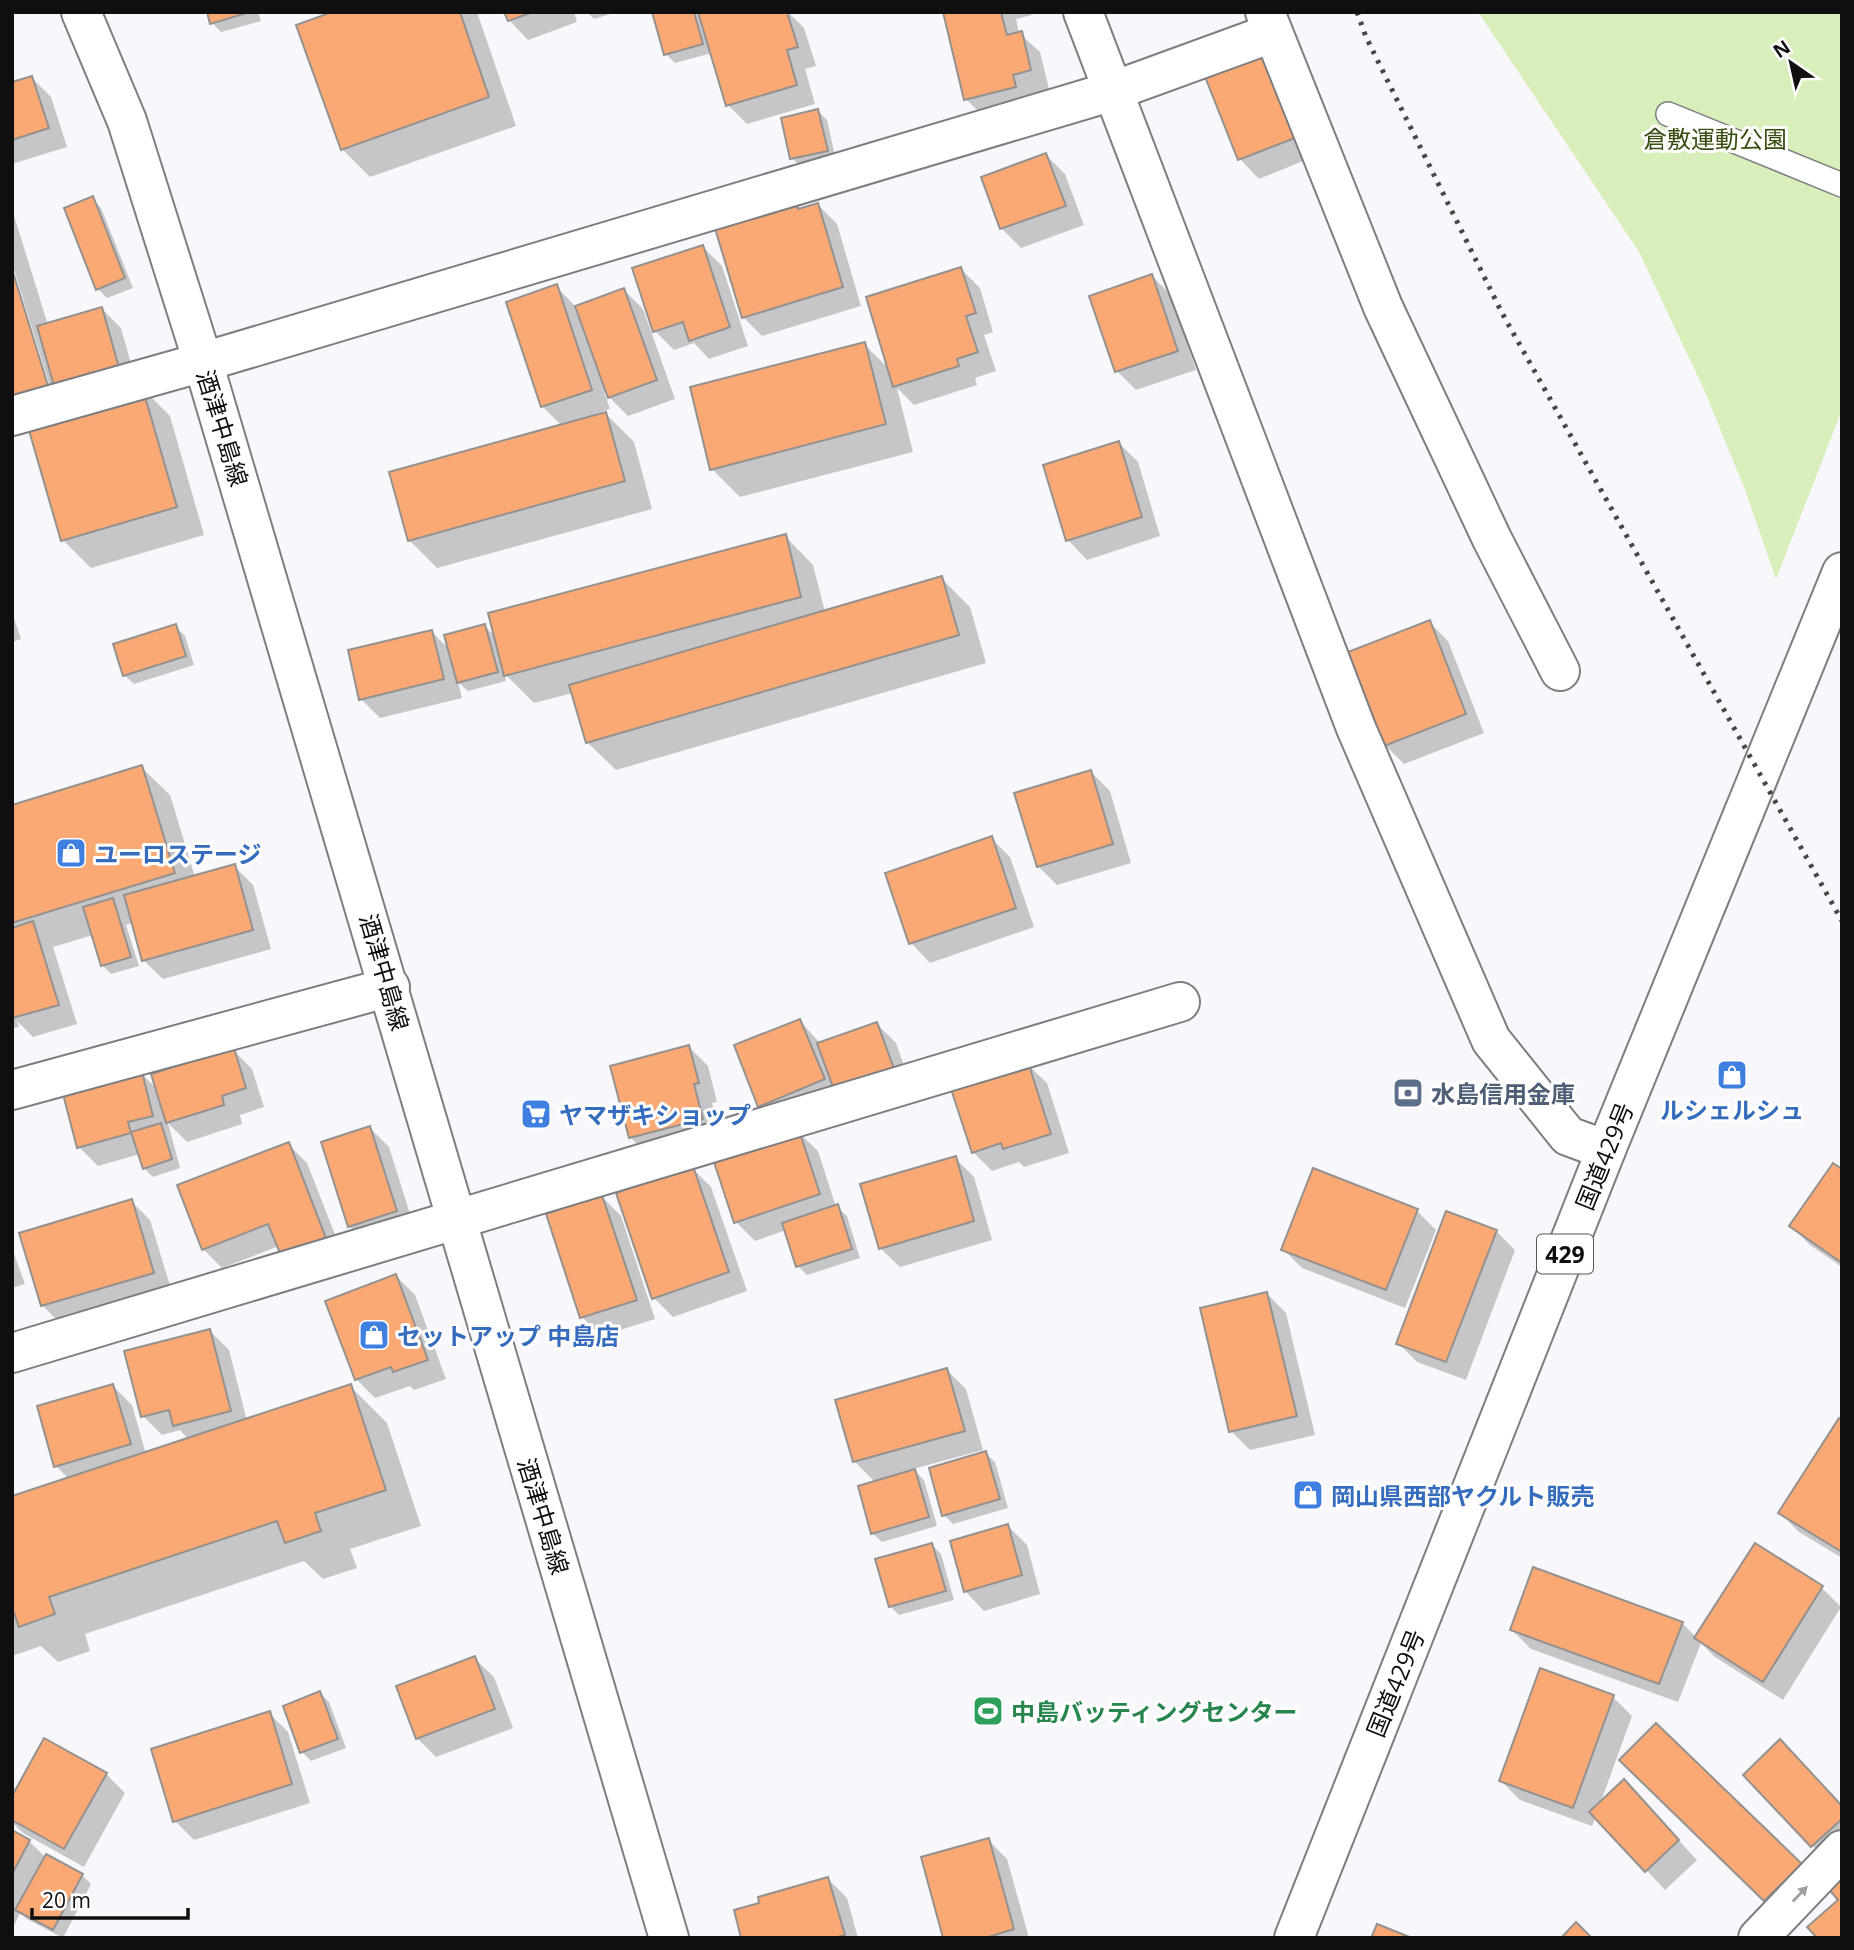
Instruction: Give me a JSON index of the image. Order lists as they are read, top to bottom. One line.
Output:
{"streets":{"main road":["酒津中島線","国道429号","429"]},"parks":["倉敷運動公園"],"places":{"shop":["ユーロステージ","ルシェルシュ","セットアップ 中島店","岡山県西部ヤクルト販売"],"bank":["水島信用金庫"],"supermarket":["ヤマザキショップ"],"sports":["中島バッティングセンター"]},"scale_bar":"20 m","north":"top left"}
